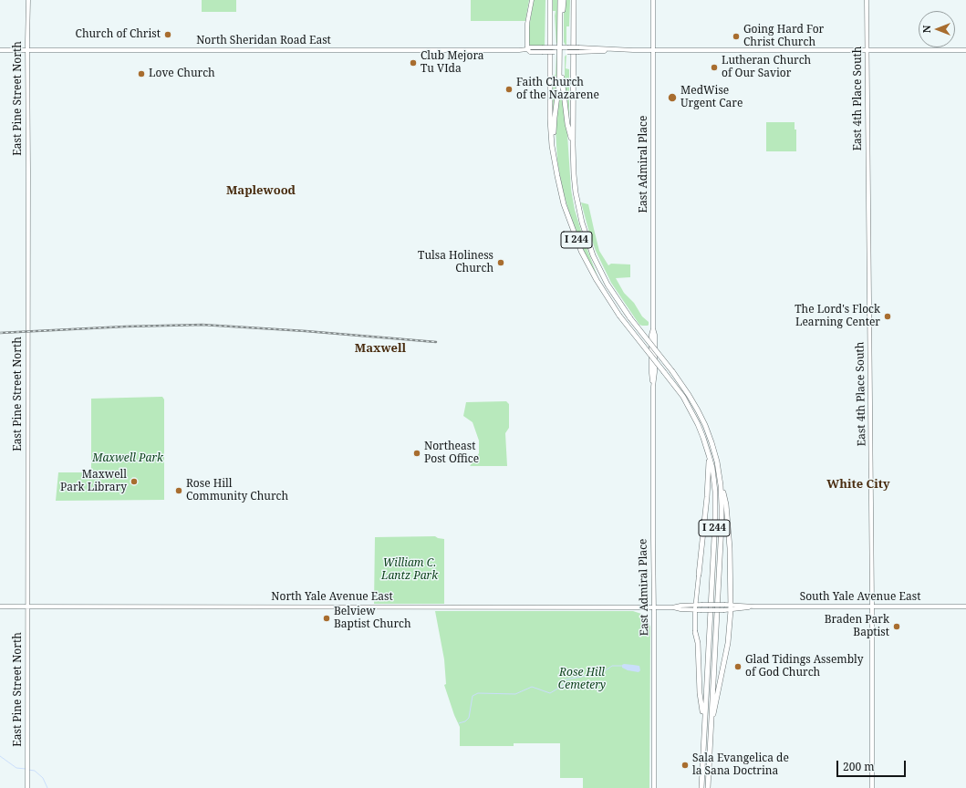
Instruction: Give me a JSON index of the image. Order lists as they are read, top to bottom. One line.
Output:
{"streets":{"highway":["I 244"],"main road":["North Sheridan Road East","East Pine Street North","East 4th Place South","East Admiral Place","North Yale Avenue East","South Yale Avenue East"]},"crossings":[["North Sheridan Road East","East Pine Street North"],["North Sheridan Road East","East 4th Place South"],["North Sheridan Road East","East Admiral Place"],["East Pine Street North","North Yale Avenue East"],["East 4th Place South","South Yale Avenue East"],["East Admiral Place","North Yale Avenue East"],["North Yale Avenue East","South Yale Avenue East"]],"districts":["Maplewood","Maxwell","White City"],"parks":["Maxwell Park","William C. Lantz Park","Rose Hill Cemetery"],"places":["Church of Christ","Going Hard For Christ Church","Club Mejora Tu VIda","Lutheran Church of Our Savior","Love Church","Faith Church of the Nazarene","MedWise Urgent Care","Tulsa Holiness Church","The Lord's Flock Learning Center","Northeast Post Office","Maxwell Park Library","Rose Hill Community Church","Belview Baptist Church","Braden Park Baptist","Glad Tidings Assembly of God Church","Sala Evangelica de la Sana Doctrina"],"scale_bar":"200 m","north":"left"}
